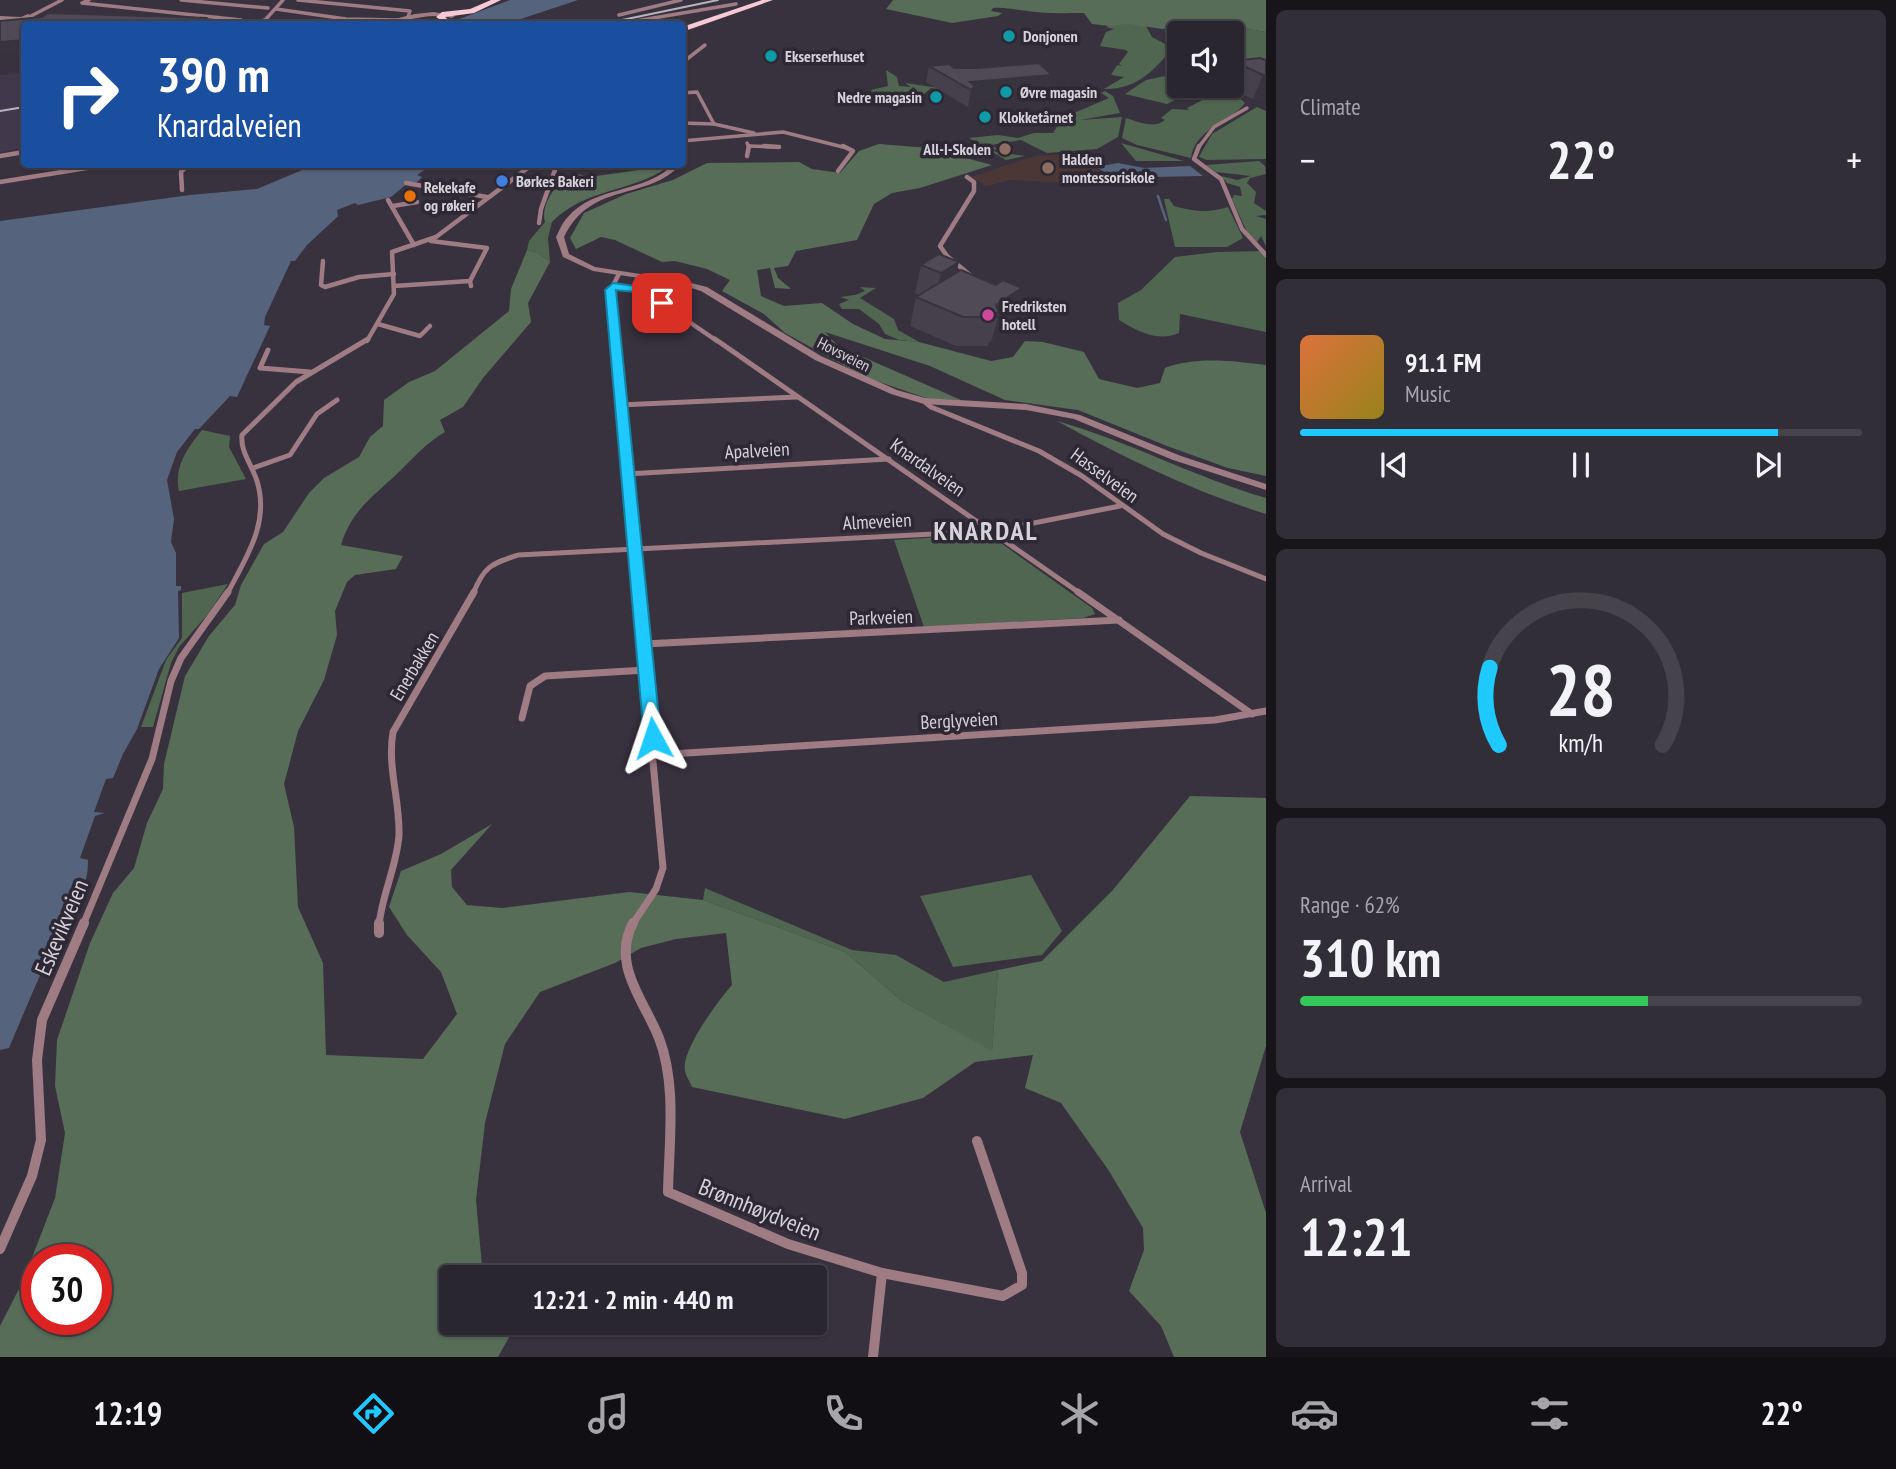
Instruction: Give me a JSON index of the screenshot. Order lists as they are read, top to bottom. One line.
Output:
{"streets":{"street":["Hovsveien","Apalveien","Knardalveien","Hasselveien","Almeveien","Parkveien","Enerbakken","Berglyveien","Eskevikveien","Brønnhøydveien"]},"crossings":[["Hovsveien","Hasselveien"],["Apalveien","Knardalveien"],["Knardalveien","Almeveien"],["Knardalveien","Parkveien"],["Knardalveien","Berglyveien"],["Hasselveien","Almeveien"],["Almeveien","Enerbakken"],["Berglyveien","Brønnhøydveien"]],"districts":["KNARDAL"],"places":["Donjonen","Ekserserhuset","Øvre magasin","Nedre magasin","Klokketårnet","All-I-Skolen","Halden montessoriskole","Børkes Bakeri","Rekekafe og røkeri","Fredriksten hotell"],"page":{"tile":["Climate",["Range · 62%","310 km"],["Arrival","12:21"]],"turn":["390 m","Knardalveien"],"heat":["−","22°","+"],"song":["91.1 FM","Music"],"limit":"30","trip":"12:21 · 2 min · 440 m","tabs":["12:19","22°"],"gauge":["28","km/h"]}}
